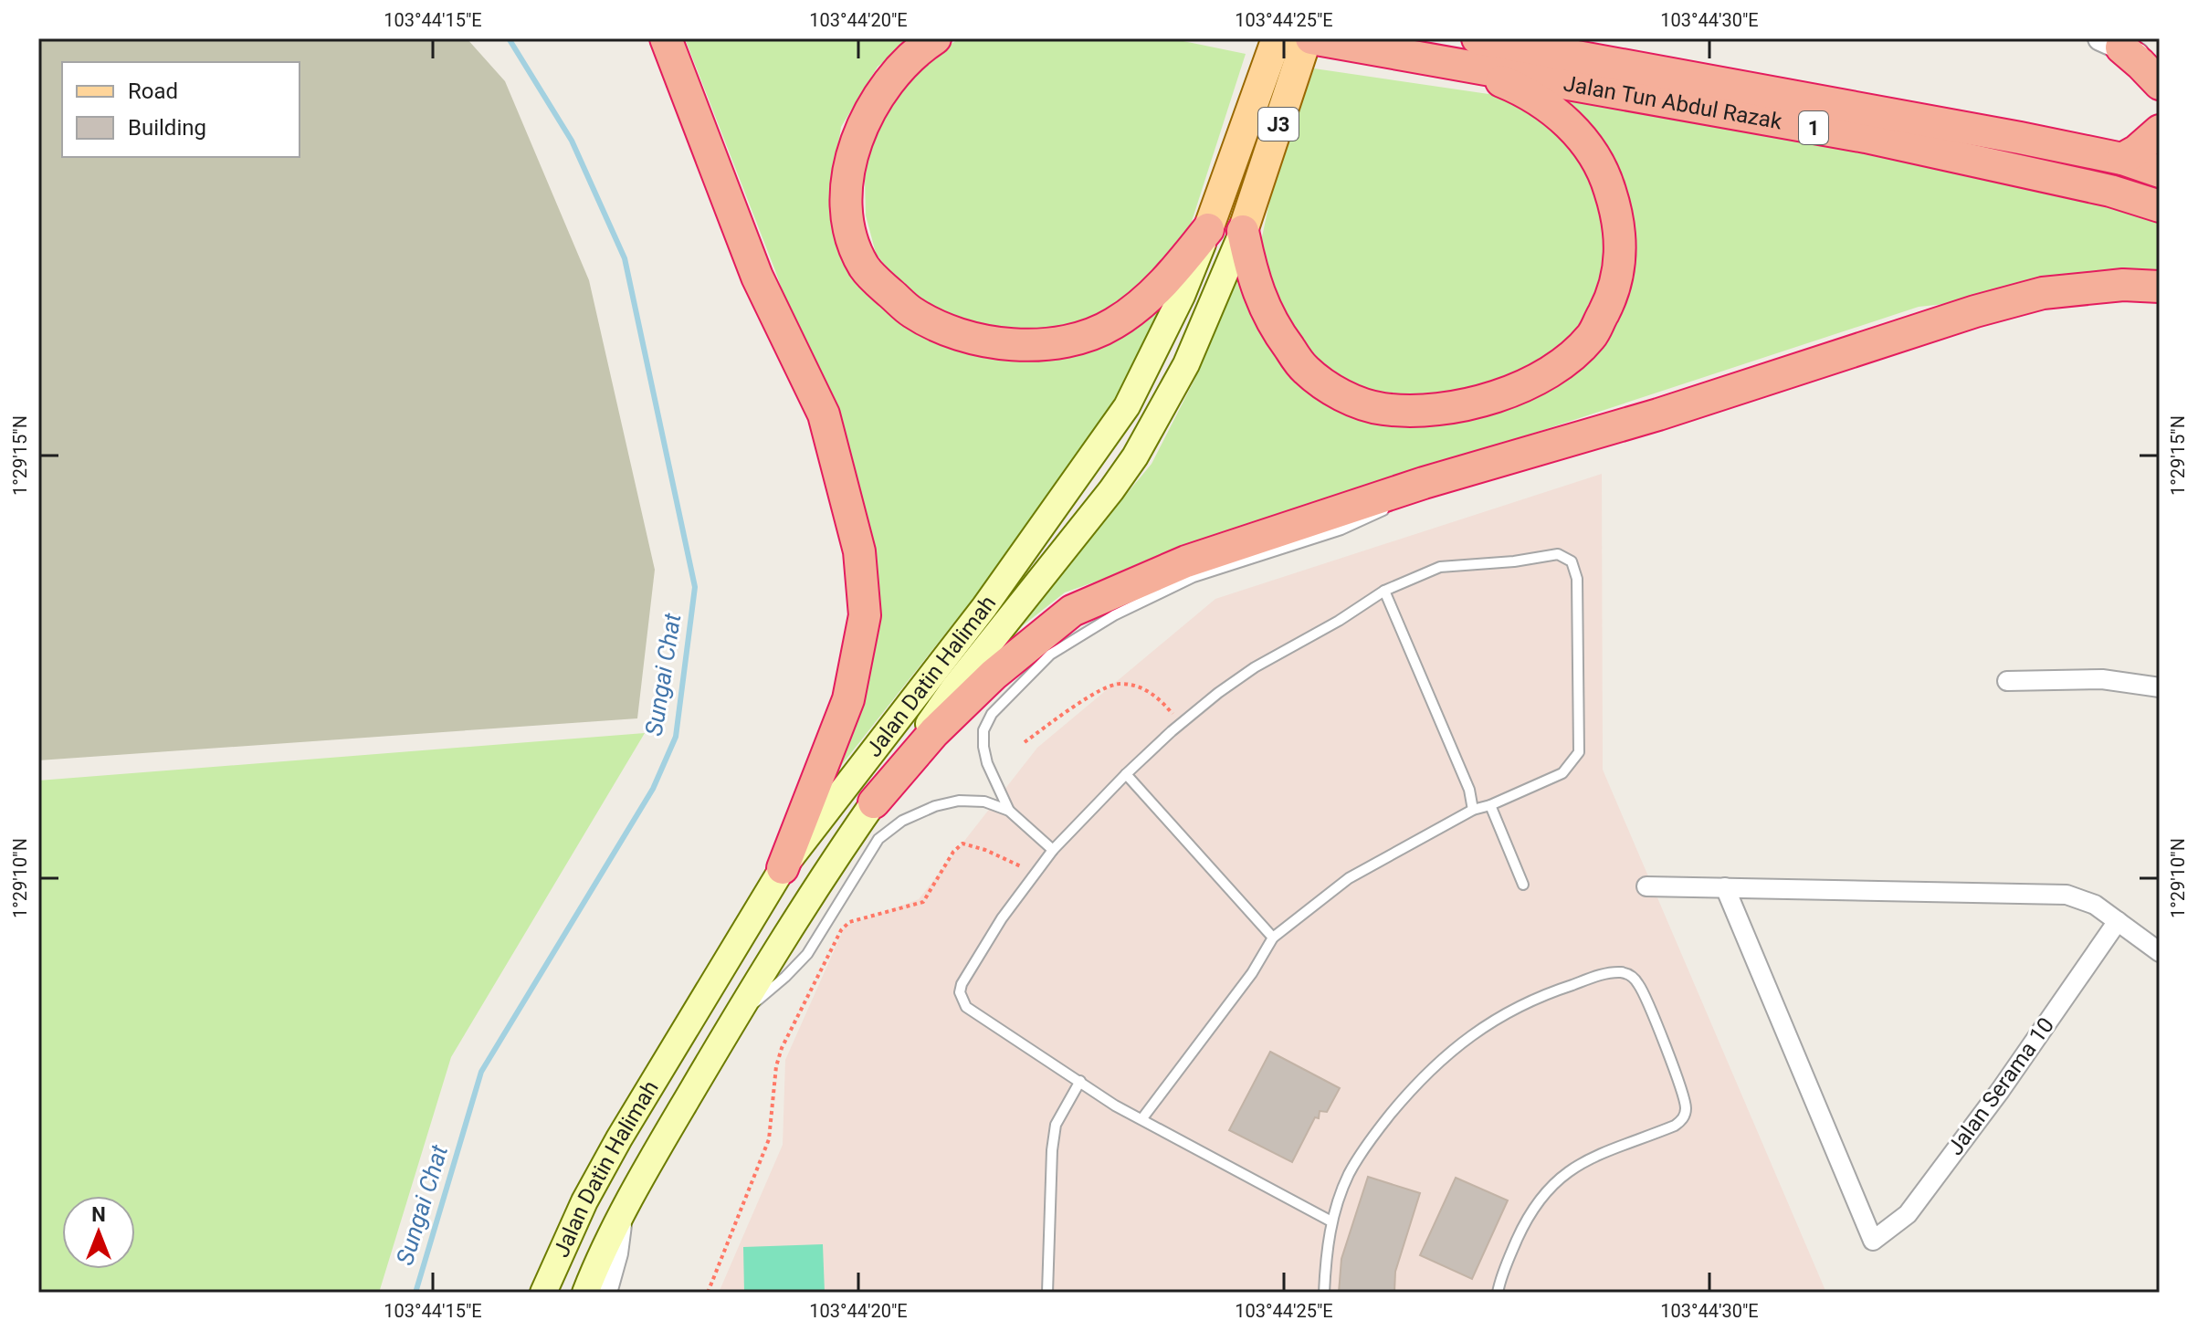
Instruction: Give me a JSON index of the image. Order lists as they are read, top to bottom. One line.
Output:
{"streets":{"highway":["Jalan Tun Abdul Razak","1"],"main road":["J3","Jalan Datin Halimah"],"street":["Jalan Serama 10"]},"crossings":[["Jalan Tun Abdul Razak","Jalan Datin Halimah"]],"water":["Sungai Chat"],"legend":["Road","Building"],"north":"top","coordinates":["103°44'15\"E","103°44'20\"E","103°44'25\"E","103°44'30\"E","1°29'15\"N","1°29'10\"N"]}
